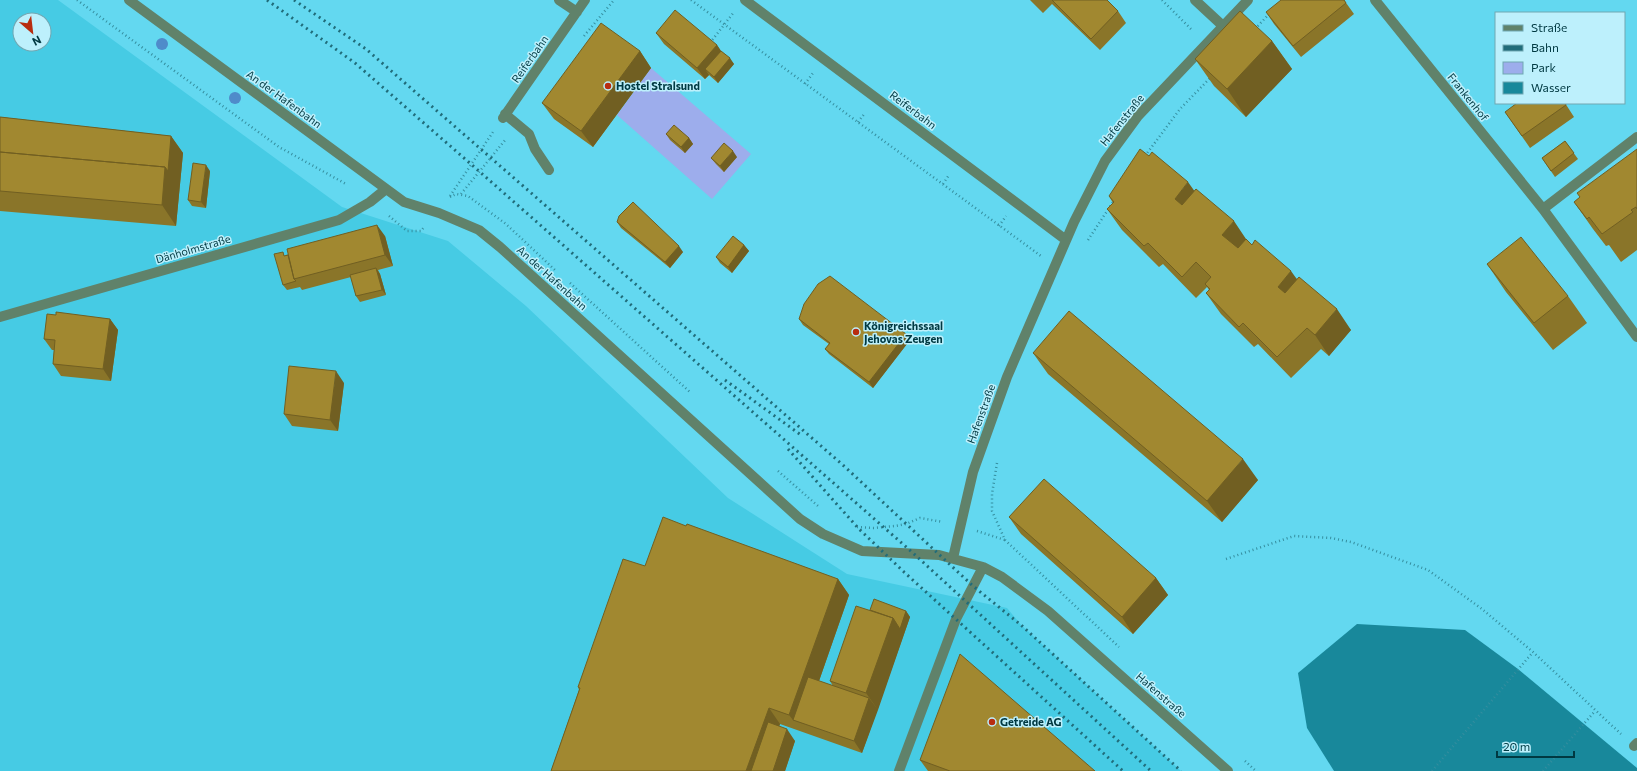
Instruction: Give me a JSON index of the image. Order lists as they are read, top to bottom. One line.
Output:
{"streets":{"street":["Reiferbahn","Frankenhof","An der Hafenbahn","Hafenstraße","Dänholmstraße"]},"crossings":[["Reiferbahn","Hafenstraße"],["An der Hafenbahn","Hafenstraße"],["An der Hafenbahn","Dänholmstraße"]],"places":["Hostel Stralsund","Königreichssaal Jehovas Zeugen","Getreide AG"],"legend":["Straße","Bahn","Park","Wasser"],"scale_bar":"20 m","north":"bottom right"}
